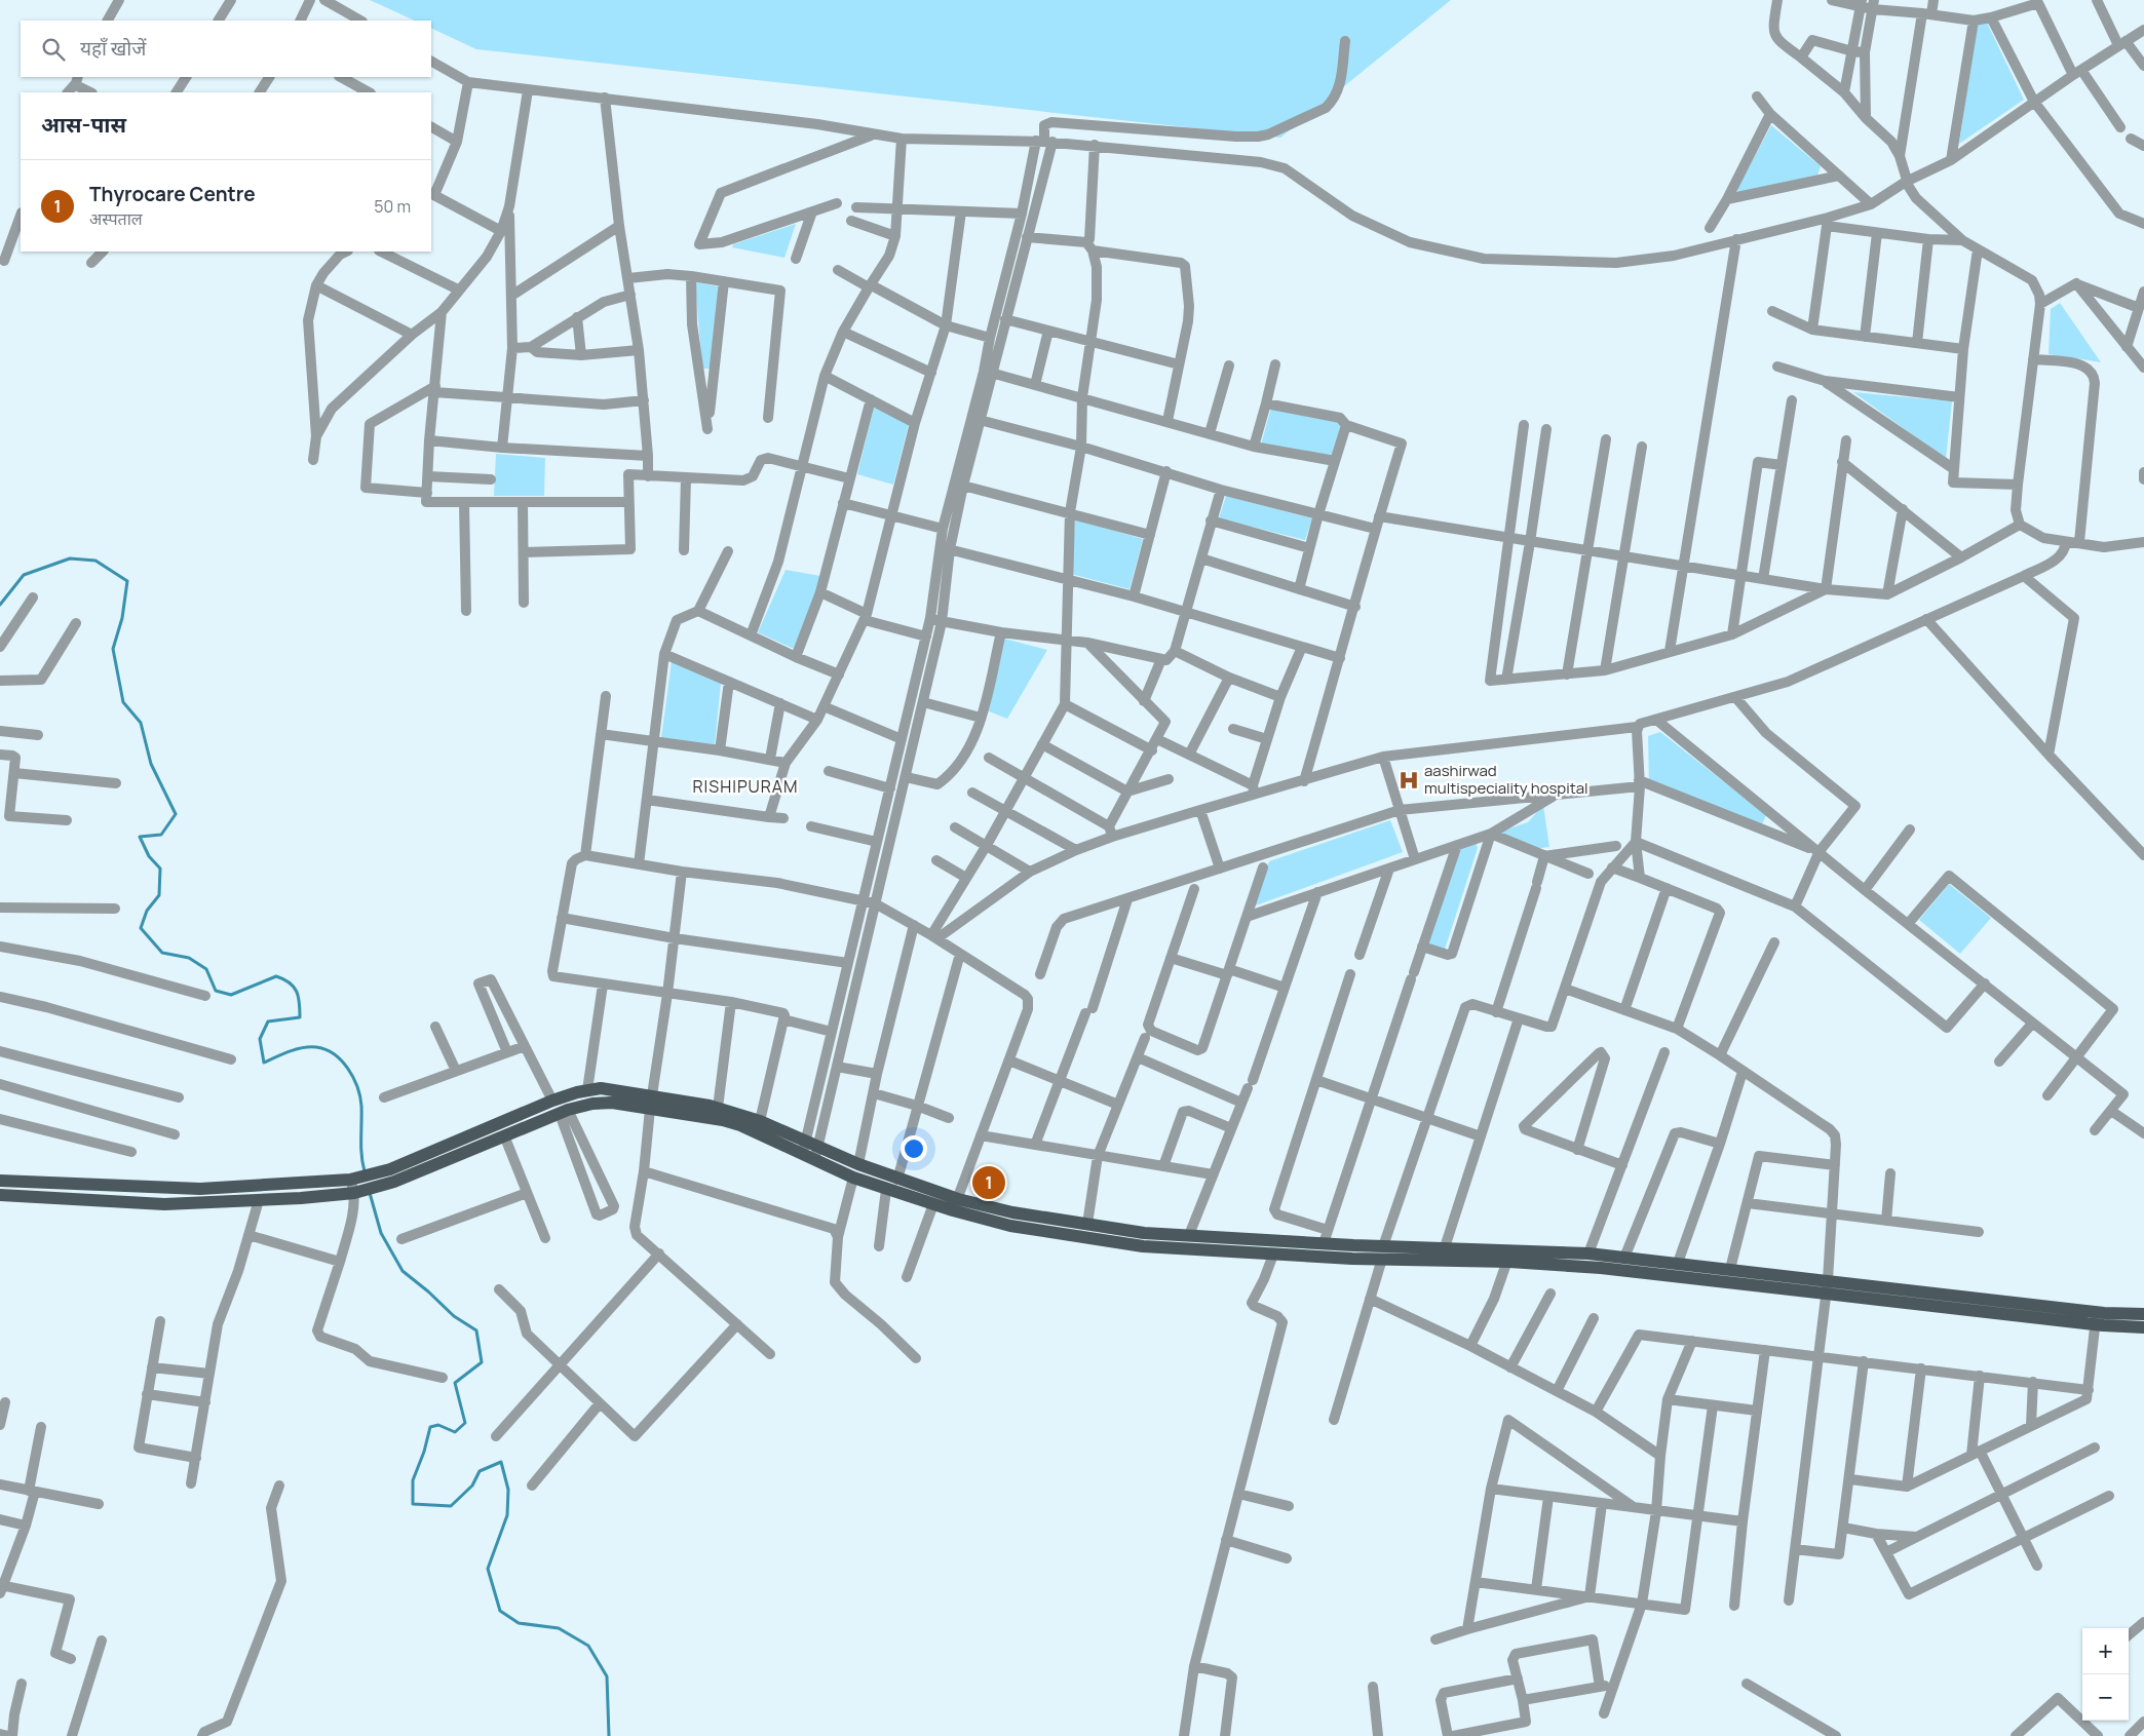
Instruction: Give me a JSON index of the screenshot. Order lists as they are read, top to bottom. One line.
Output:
{"districts":["RISHIPURAM"],"places":{"hospital":["aashirwad multispeciality hospital"]},"page":{"search":"यहाँ खोजें","heading":"आस-पास","list":[{"mark":"1","name":"Thyrocare Centre","note":"अस्पताल","value":"50 m"}],"pins":"1","map_buttons":["+","−"]}}
